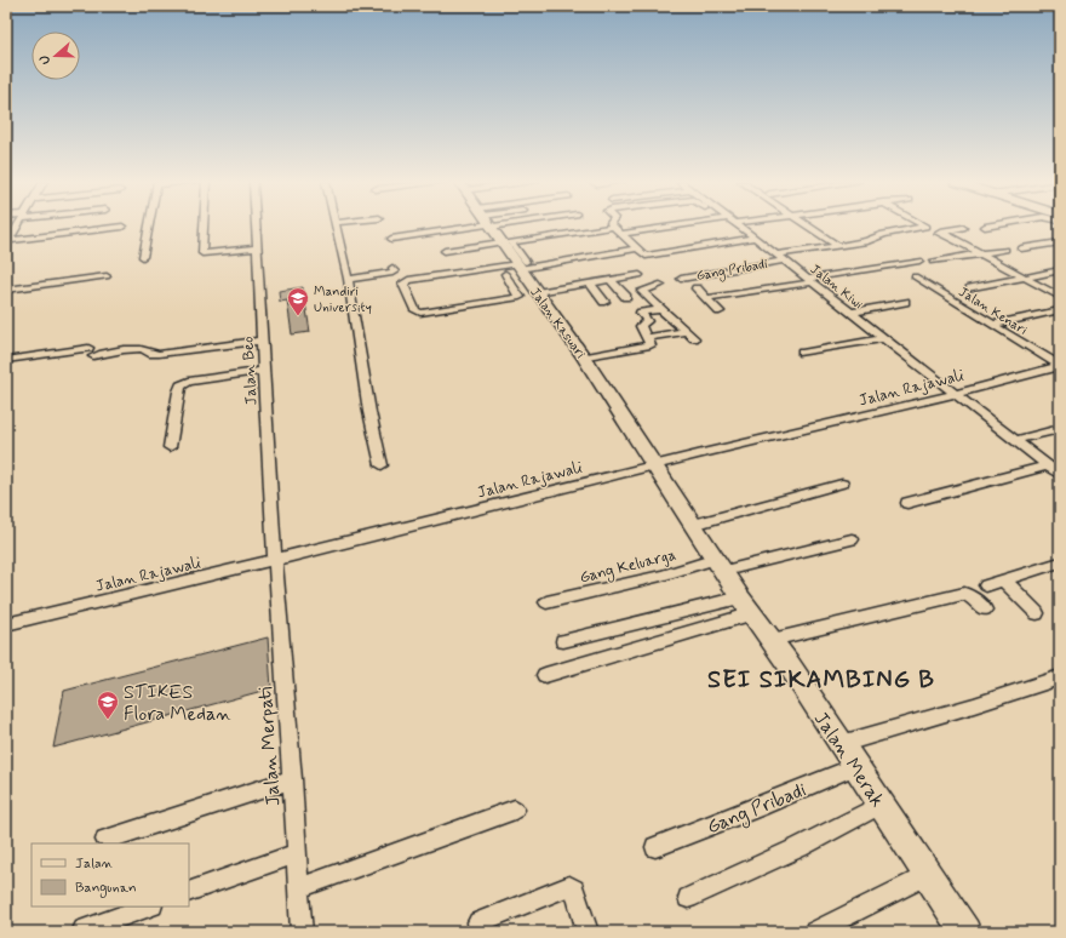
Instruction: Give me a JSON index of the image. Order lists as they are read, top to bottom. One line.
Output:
{"streets":{"street":["Gang Pribadi","Jalan Kiwi","Jalan Kenari","Jalan Kasuari","Jalan Beo","Jalan Rajawali","Gang Keluarga","Jalan Merpati","Jalan Merak"]},"crossings":[["Gang Pribadi","Jalan Kiwi"],["Gang Pribadi","Jalan Merak"],["Jalan Kiwi","Jalan Rajawali"],["Jalan Kenari","Jalan Rajawali"],["Jalan Kasuari","Jalan Rajawali"],["Jalan Kasuari","Jalan Merak"],["Jalan Beo","Jalan Rajawali"],["Jalan Beo","Jalan Merpati"],["Jalan Rajawali","Jalan Merpati"],["Jalan Rajawali","Jalan Merak"],["Gang Keluarga","Jalan Merak"]],"districts":["SEI SIKAMBING B"],"places":{"school or university":["Mandiri University","STIKES Flora Medan"]},"legend":["Jalan","Bangunan"],"north":"left"}
